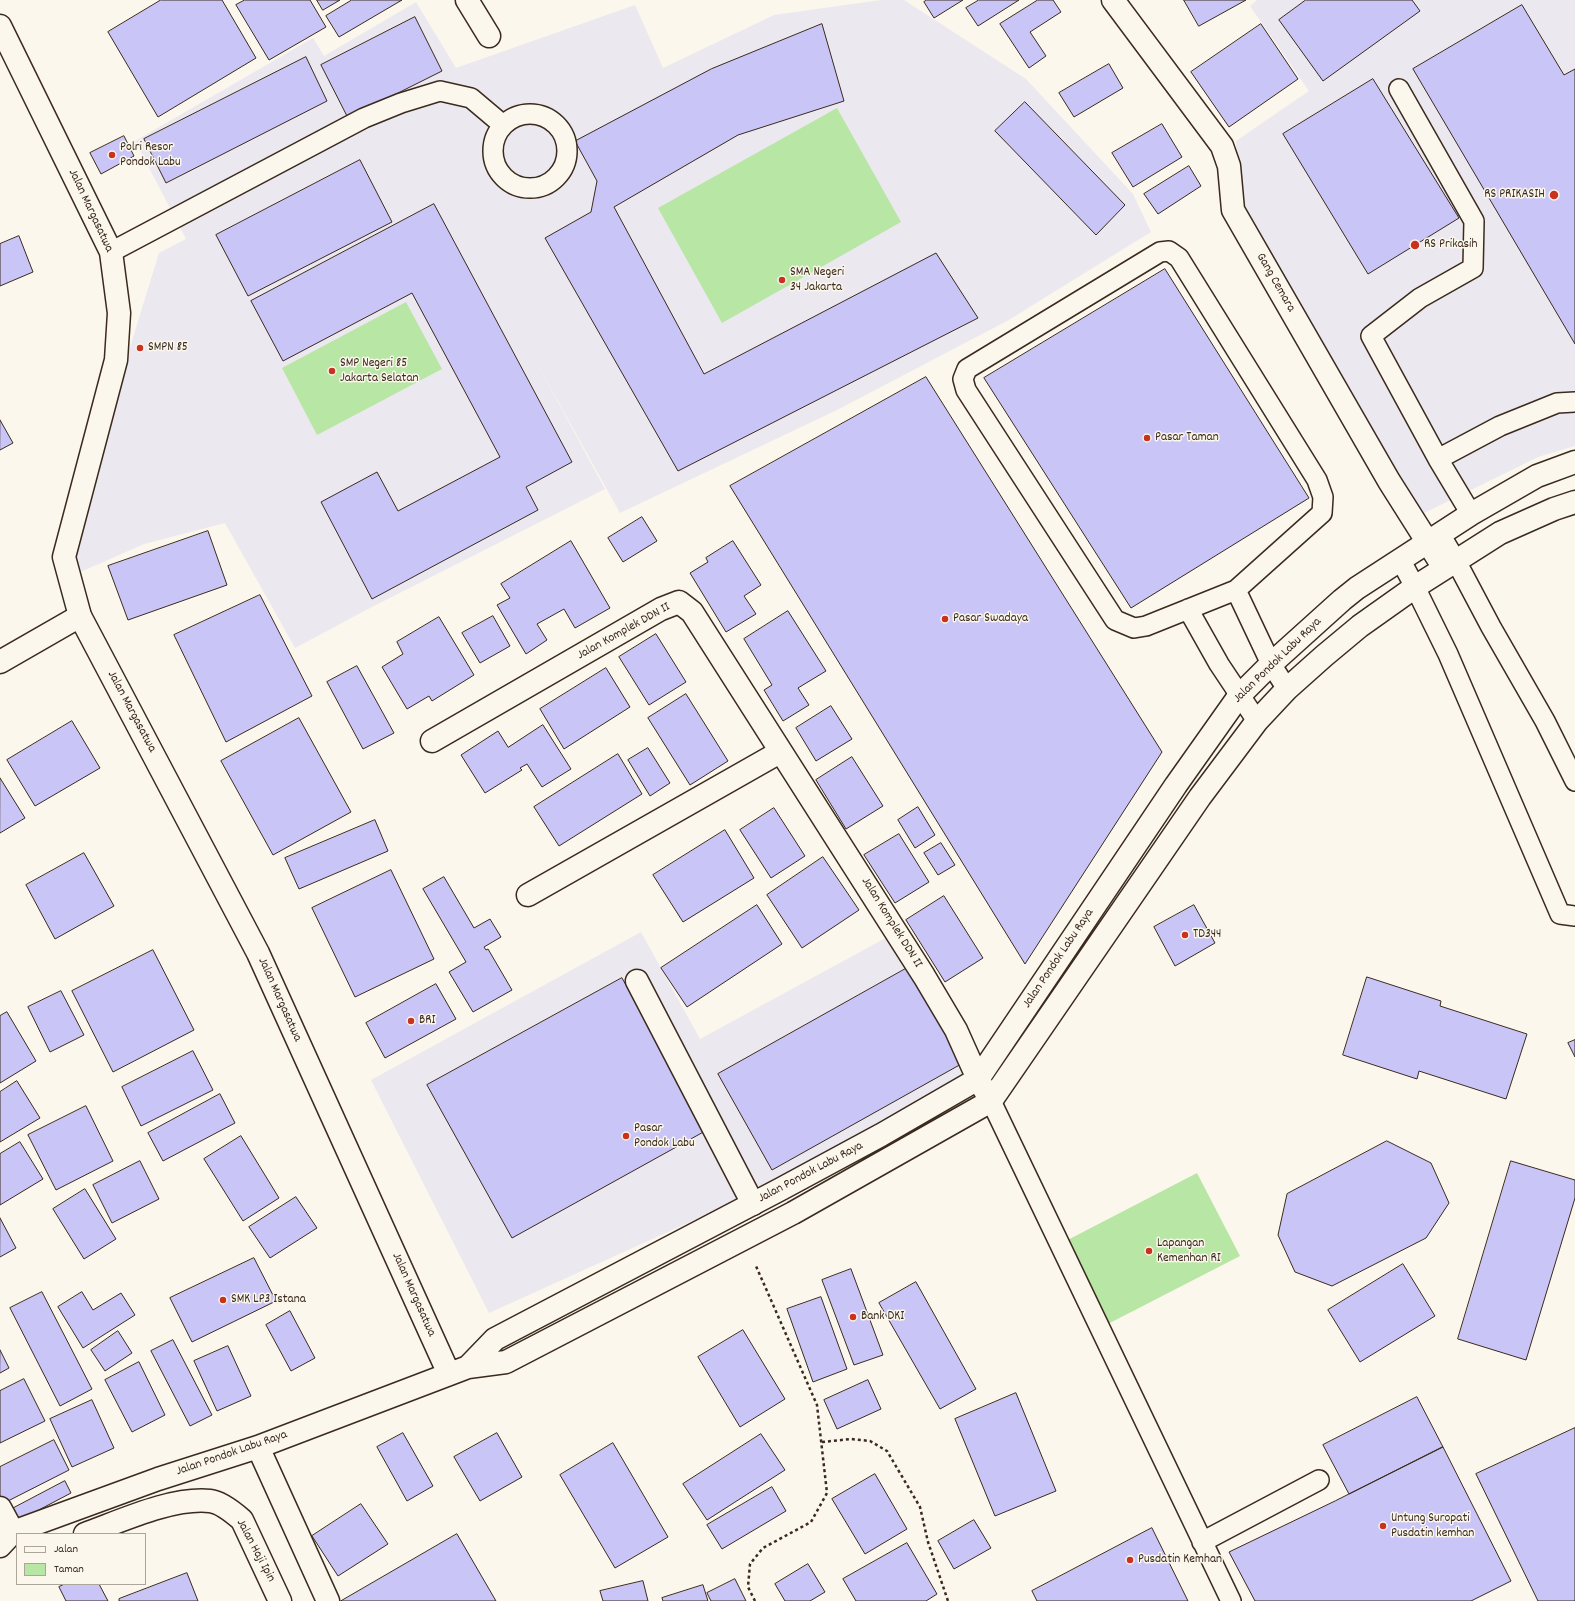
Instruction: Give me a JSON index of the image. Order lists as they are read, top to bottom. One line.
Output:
{"streets":{"main road":["Jalan Margasatwa","Gang Cemara","Jalan Komplek DDN II","Jalan Pondok Labu Raya","Jalan Haji Ipin"]},"crossings":[["Jalan Margasatwa","Jalan Pondok Labu Raya"],["Gang Cemara","Jalan Pondok Labu Raya"],["Jalan Komplek DDN II","Jalan Pondok Labu Raya"]],"places":["Polri Resor Pondok Labu","RS PRIKASIH","RS Prikasih","SMA Negeri 34 Jakarta","SMPN 85","SMP Negeri 85 Jakarta Selatan","Pasar Taman","Pasar Swadaya","TD344","BRI","Pasar Pondok Labu","Lapangan Kemenhan RI","SMK LP3 Istana","Bank DKI","Untung Suropati Pusdatin kemhan","Pusdatin Kemhan"],"legend":["Jalan","Taman"]}
